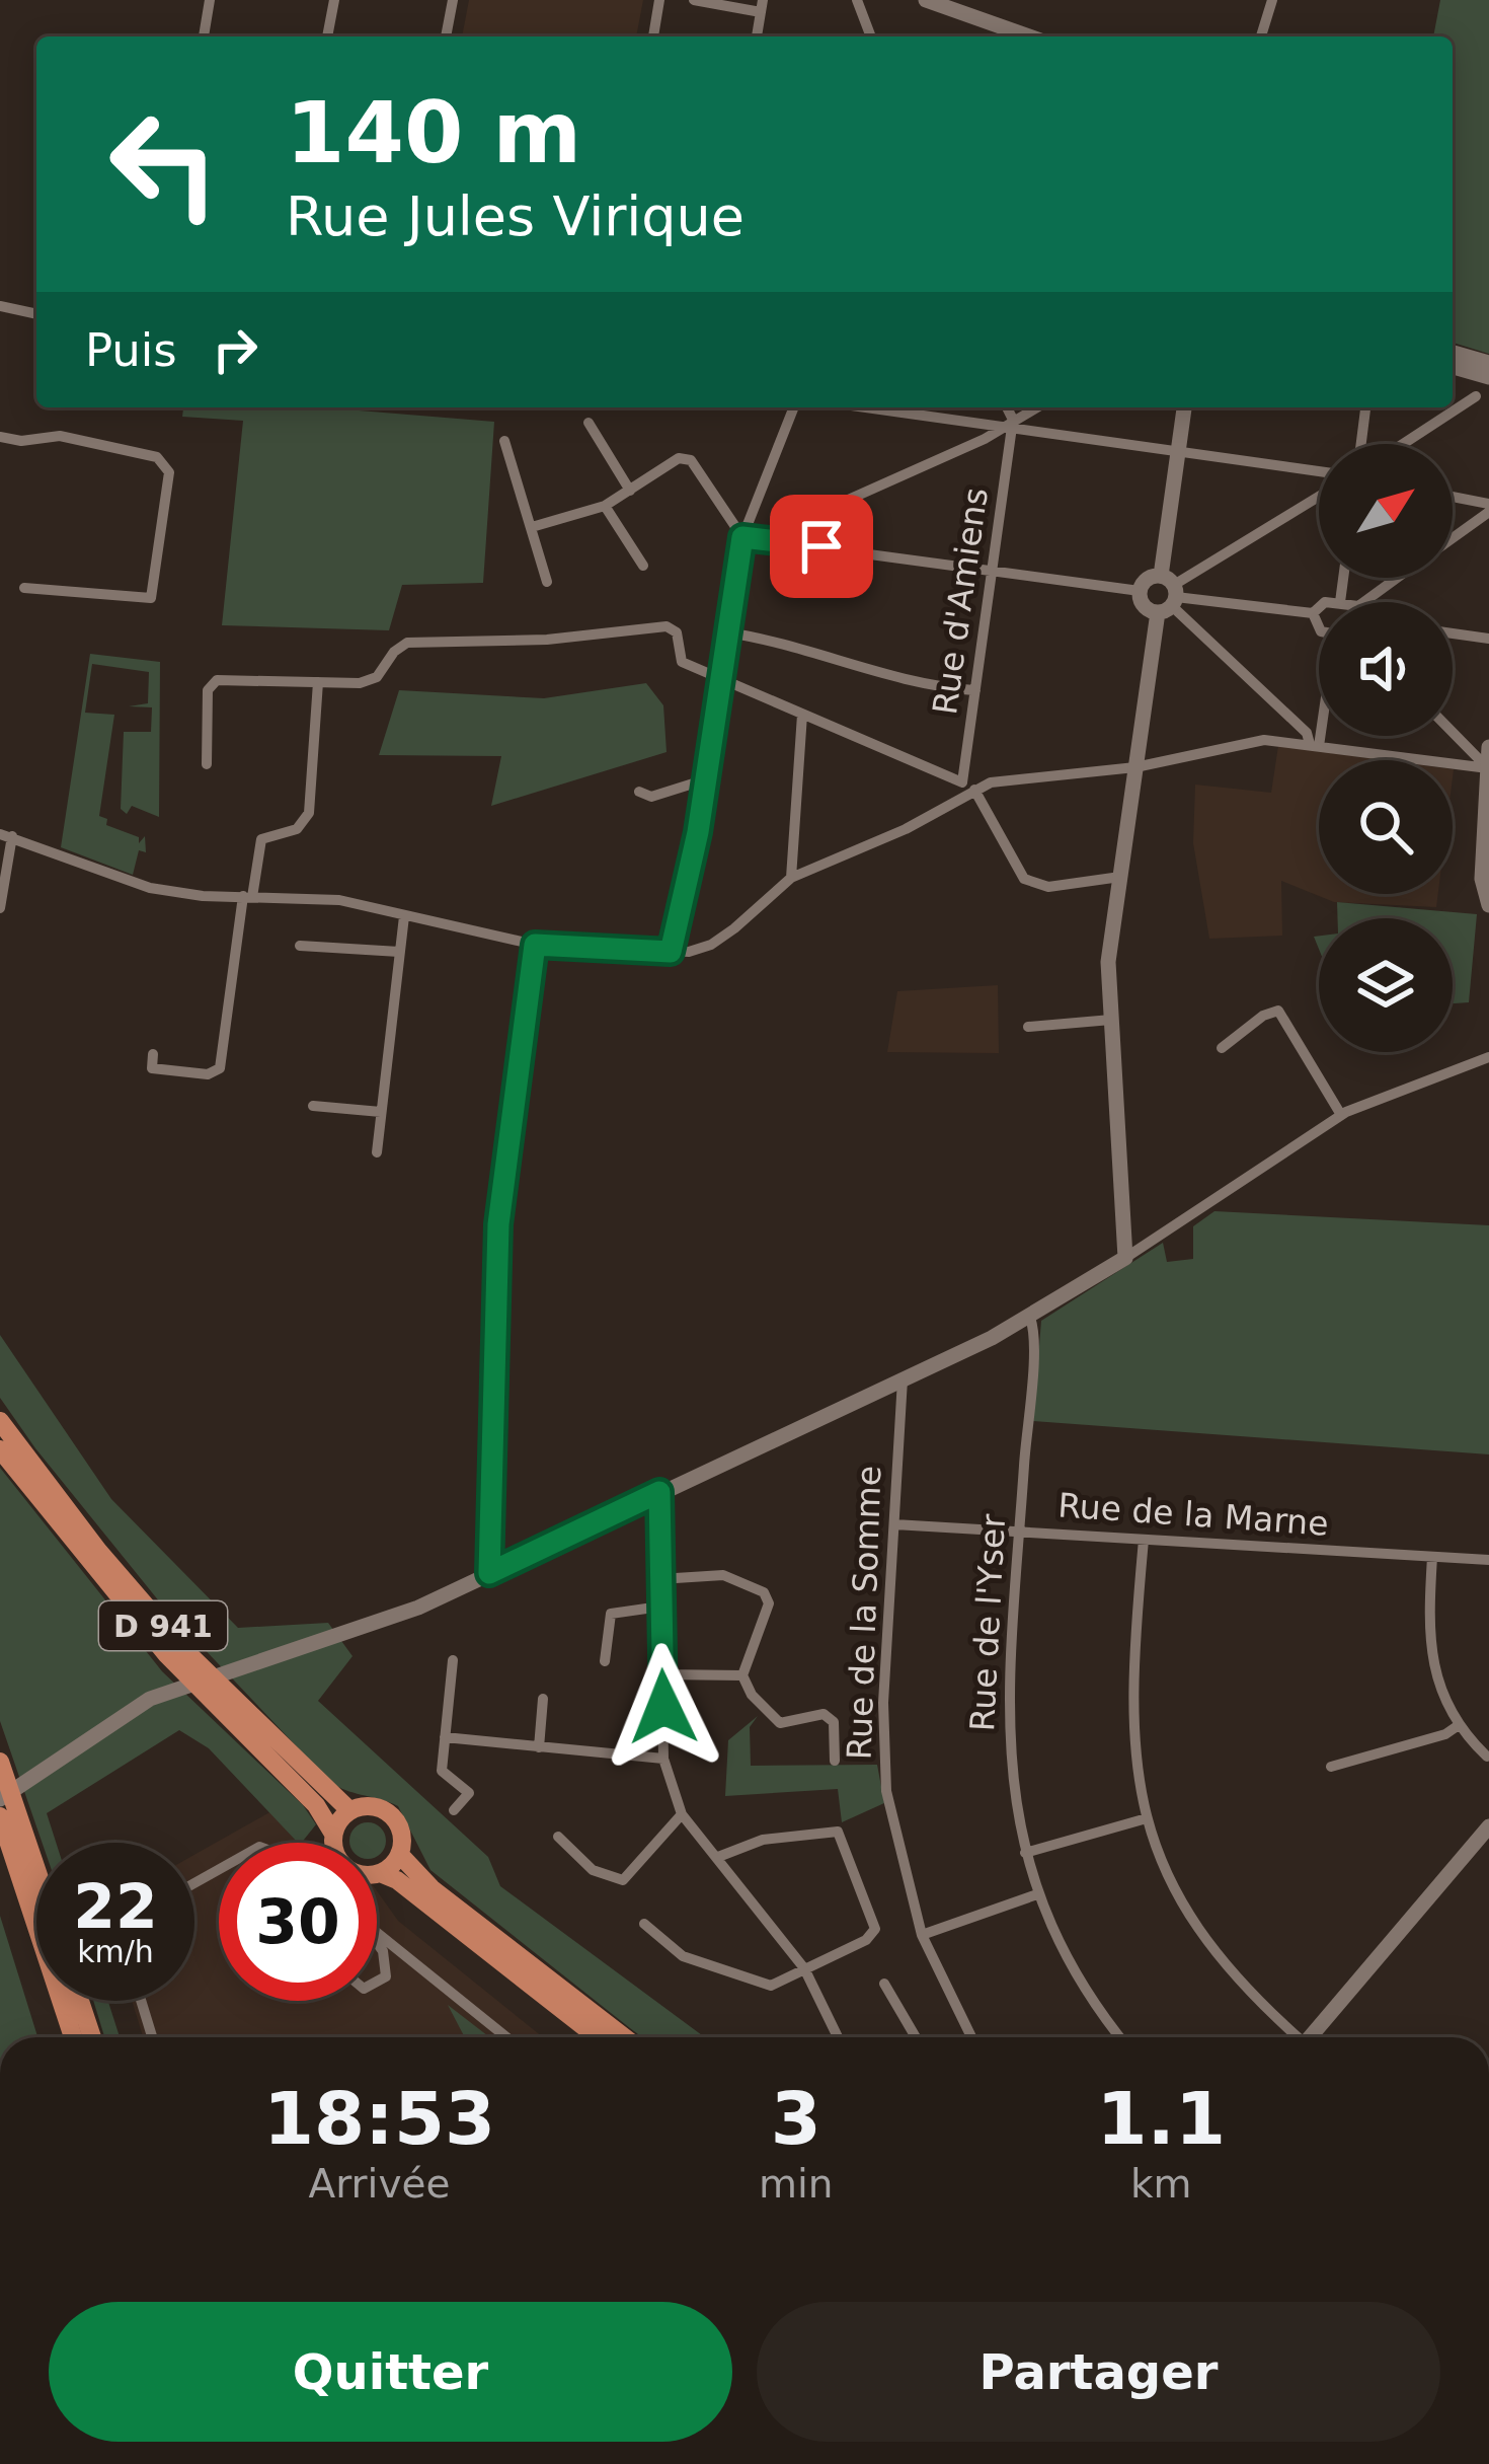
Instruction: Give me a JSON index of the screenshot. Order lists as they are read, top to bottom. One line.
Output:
{"streets":{"highway":["D 941"],"street":["Rue d'Amiens","Rue de la Marne","Rue de la Somme","Rue de l'Yser"]},"crossings":[["Rue de la Marne","Rue de la Somme"],["Rue de la Marne","Rue de l'Yser"]],"north":"top right","page":{"turn":["140 m","Rue Jules Virique"],"then":"Puis","speed":"22 km/h","limit":"30","eta":["18:53","Arrivée","3","min","1.1","km"],"buttons":["Quitter","Partager"]}}
